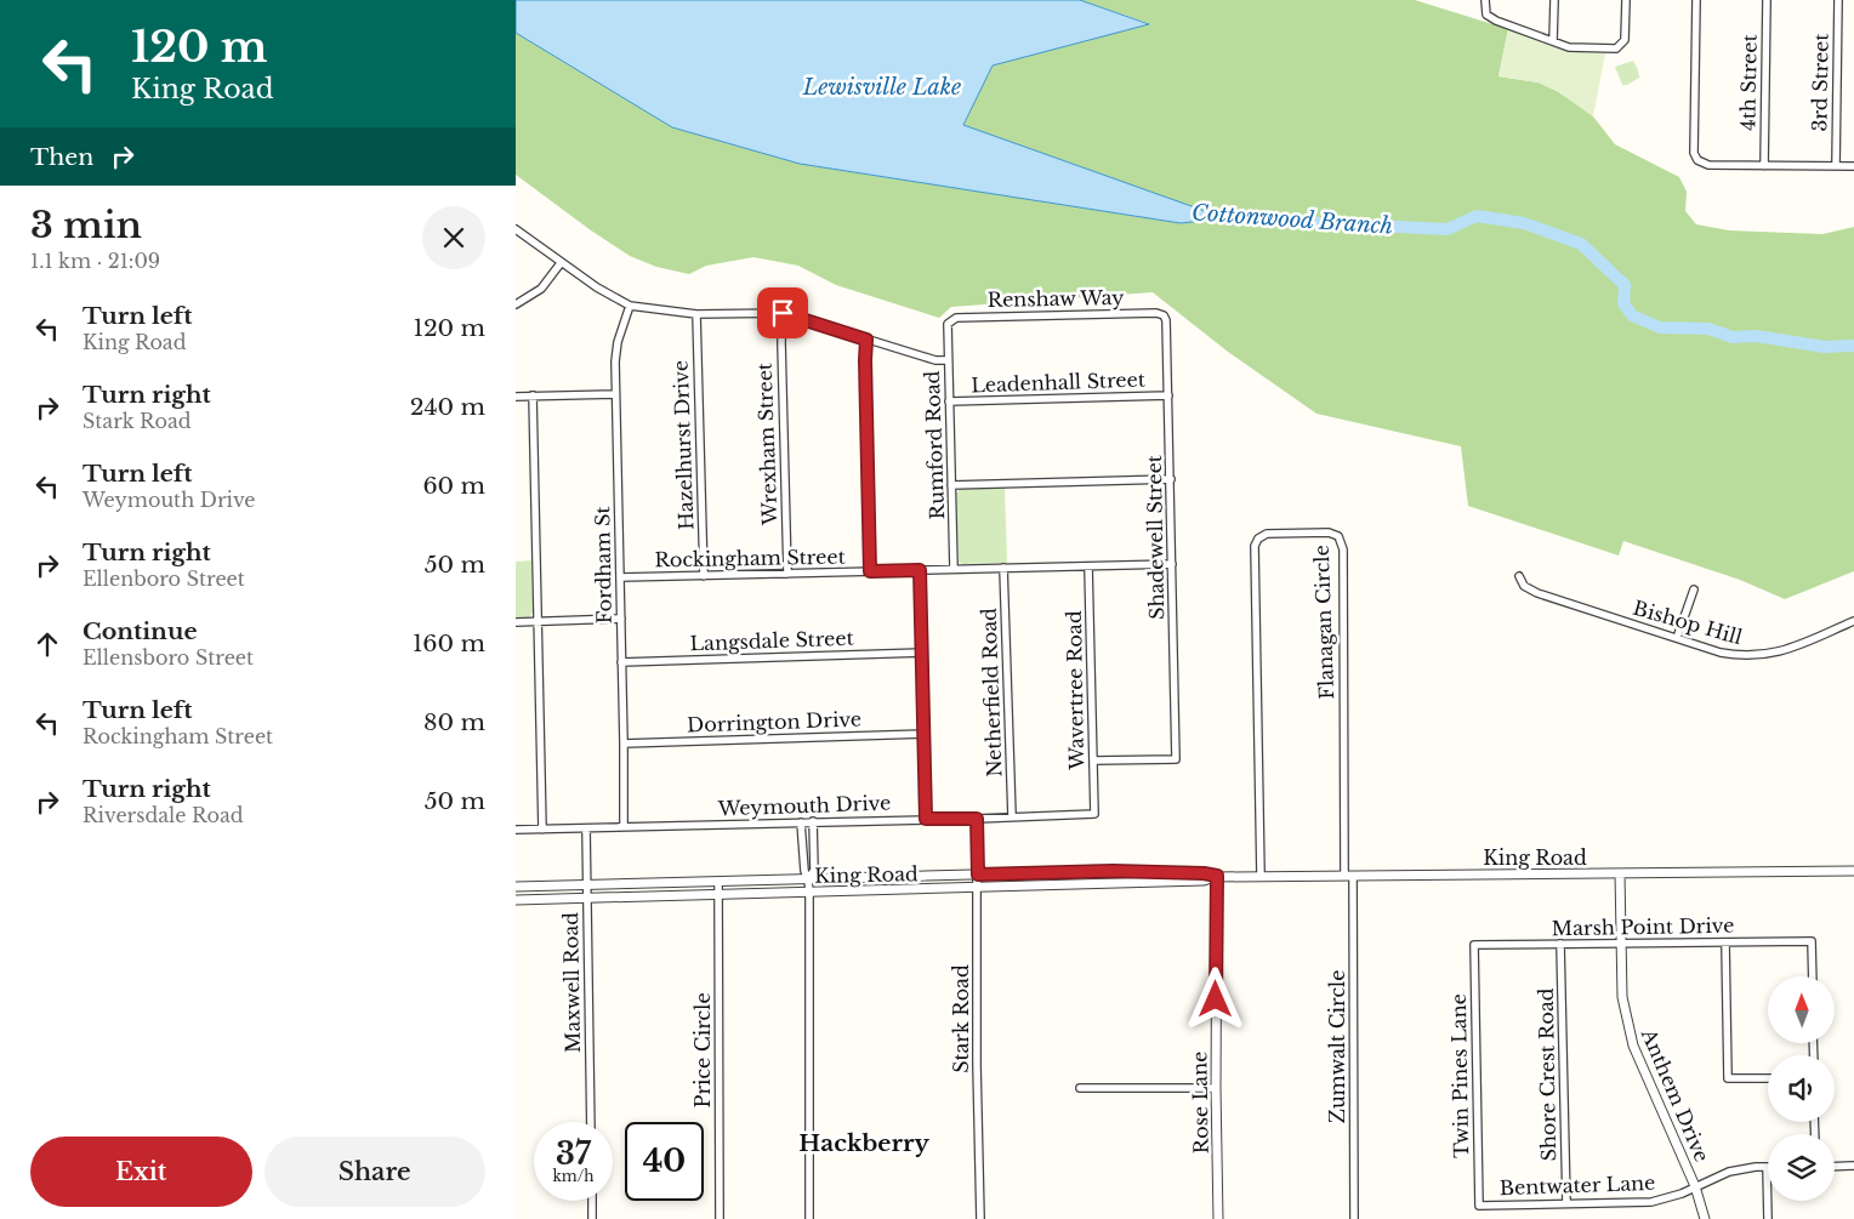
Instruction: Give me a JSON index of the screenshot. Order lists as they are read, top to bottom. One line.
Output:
{"streets":{"street":["4th Street","3rd Street","Renshaw Way","Leadenhall Street","Wrexham Street","Hazelhurst Drive","Rumford Road","Shadewell Street","Rockingham Street","Fordham St","Flanagan Circle","Bishop Hill","Langsdale Street","Wavertree Road","Netherfield Road","Dorrington Drive","Weymouth Drive","King Road","Marsh Point Drive","Maxwell Road","Stark Road","Zumwalt Circle","Price Circle","Shore Crest Road","Twin Pines Lane","Anthem Drive","Rose Lane","Bentwater Lane"]},"crossings":[["Renshaw Way","Rumford Road"],["Renshaw Way","Shadewell Street"],["Leadenhall Street","Rumford Road"],["Leadenhall Street","Shadewell Street"],["Wrexham Street","Rockingham Street"],["Hazelhurst Drive","Rockingham Street"],["Rumford Road","Rockingham Street"],["Shadewell Street","Rockingham Street"],["Shadewell Street","Wavertree Road"],["Rockingham Street","Fordham St"],["Rockingham Street","Wavertree Road"],["Rockingham Street","Netherfield Road"],["Fordham St","Langsdale Street"],["Fordham St","Dorrington Drive"],["Fordham St","Weymouth Drive"],["Flanagan Circle","King Road"],["Flanagan Circle","Zumwalt Circle"],["Wavertree Road","Weymouth Drive"],["Netherfield Road","Weymouth Drive"],["Weymouth Drive","Maxwell Road"],["Weymouth Drive","Stark Road"],["King Road","Maxwell Road"],["King Road","Stark Road"],["King Road","Zumwalt Circle"],["King Road","Price Circle"],["King Road","Anthem Drive"],["King Road","Rose Lane"],["Marsh Point Drive","Shore Crest Road"],["Marsh Point Drive","Twin Pines Lane"],["Marsh Point Drive","Anthem Drive"],["Shore Crest Road","Bentwater Lane"],["Twin Pines Lane","Bentwater Lane"],["Anthem Drive","Bentwater Lane"]],"districts":["Hackberry"],"water":["Lewisville Lake","Cottonwood Branch"],"north":"top","page":{"turn":["120 m","King Road"],"then":"Then","heading":["3 min","1.1 km · 21:09"],"list":[{"name":"Turn left","note":"King Road","value":"120 m"},{"name":"Turn right","note":"Stark Road","value":"240 m"},{"name":"Turn left","note":"Weymouth Drive","value":"60 m"},{"name":"Turn right","note":"Ellenboro Street","value":"50 m"},{"name":"Continue","note":"Ellensboro Street","value":"160 m"},{"name":"Turn left","note":"Rockingham Street","value":"80 m"},{"name":"Turn right","note":"Riversdale Road","value":"50 m"}],"speed":"37 km/h","limit":"40","buttons":["Exit","Share"]}}
